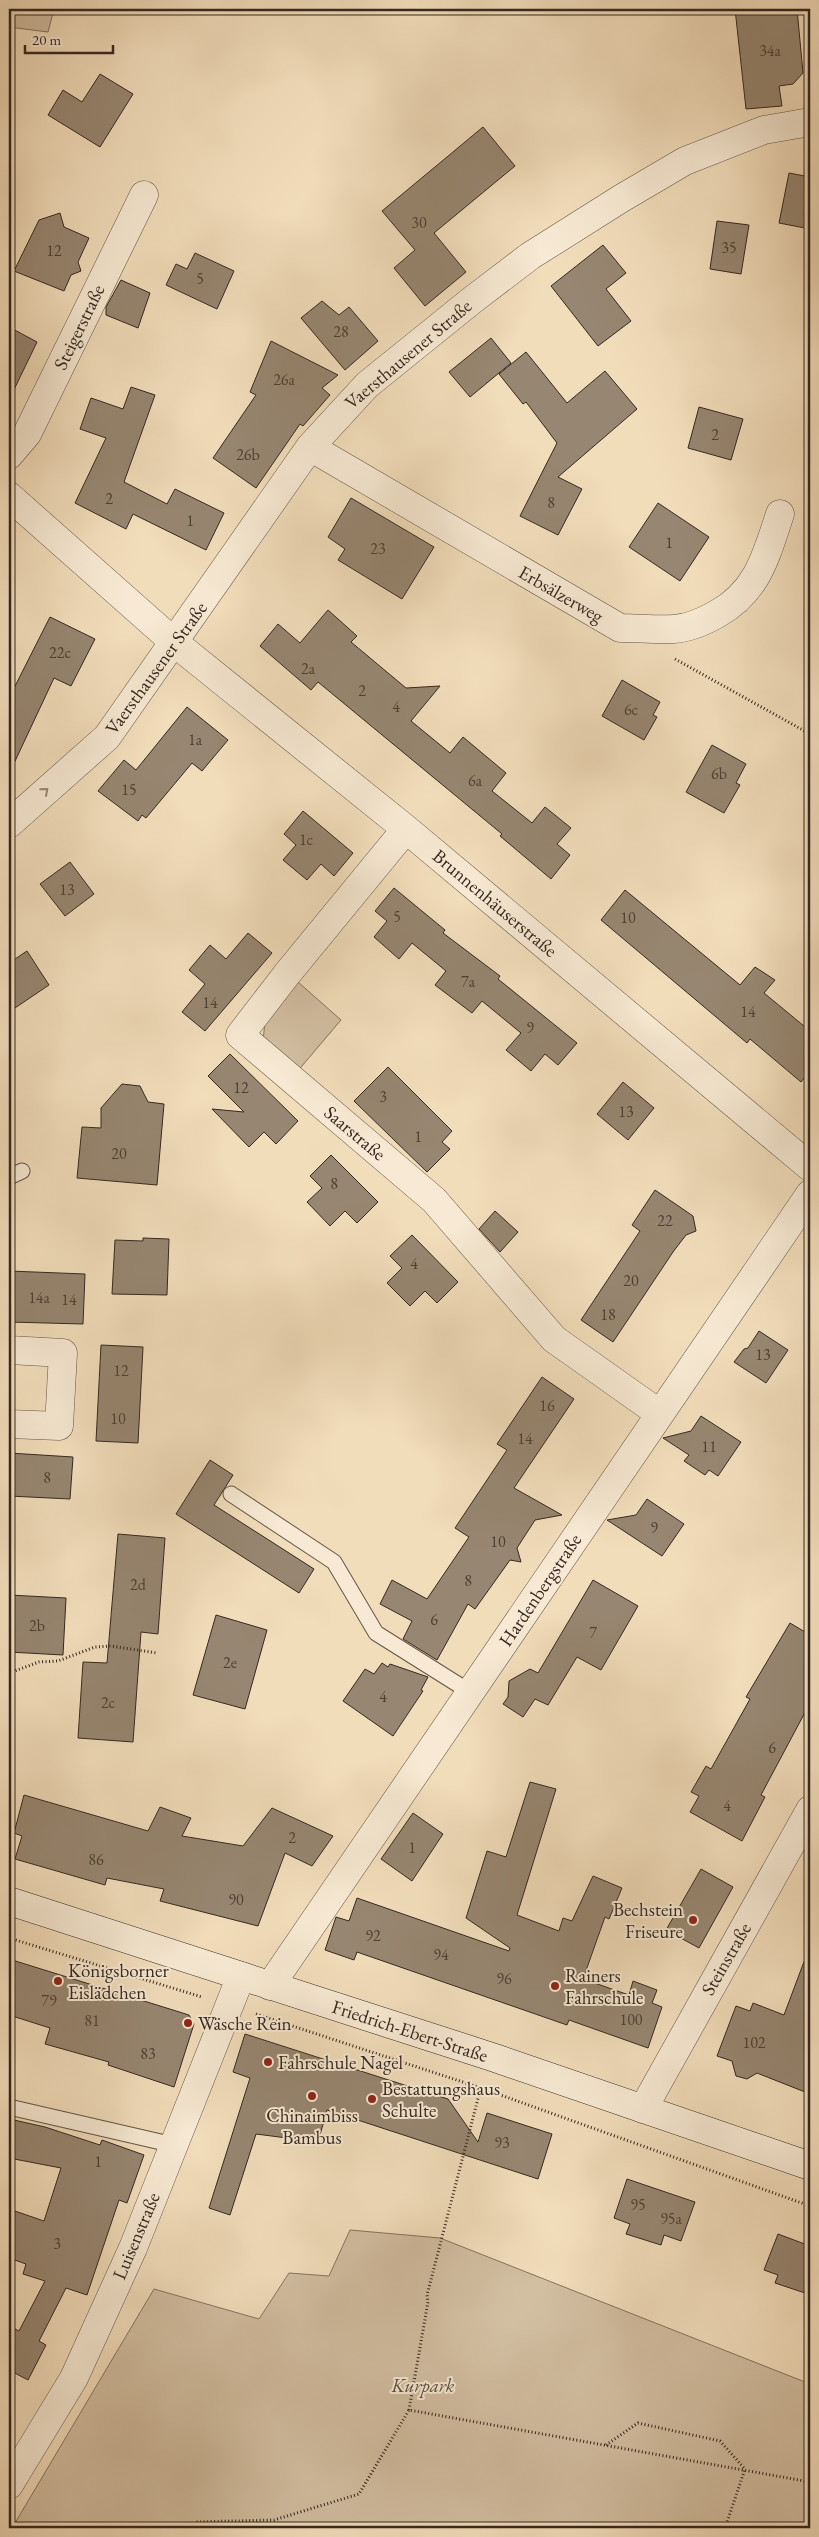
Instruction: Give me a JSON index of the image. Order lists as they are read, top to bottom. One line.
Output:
{"streets":{"street":["Steigerstraße","Vaersthausener Straße","Erbsälzerweg","Brunnenhäuserstraße","Saarstraße","Hardenbergstraße","Steinstraße","Friedrich-Ebert-Straße","Luisenstraße"]},"crossings":[["Vaersthausener Straße","Erbsälzerweg"],["Vaersthausener Straße","Brunnenhäuserstraße"],["Brunnenhäuserstraße","Saarstraße"],["Saarstraße","Hardenbergstraße"],["Hardenbergstraße","Friedrich-Ebert-Straße"],["Steinstraße","Friedrich-Ebert-Straße"],["Friedrich-Ebert-Straße","Luisenstraße"]],"parks":["Kurpark"],"places":["Bechstein Friseure","Königsborner Eislädchen","Rainers Fahrschule","Wäsche Rein","Fahrschule Nagel","Chinaimbiss Bambus","Bestattungshaus Schulte"],"house_numbers":["34a","30","35","12","5","28","26a","2","26b","2","8","1","1","23","22c","2a","2","4","6c","1a","6b","6a","15","1c","13","5","10","7a","14","14","9","12","3","13","1","20","8","22","4","20","14a","14","18","13","12","16","10","14","11","8","9","10","8","2d","6","2b","7","2e","4","2c","6","4","2","1","86","90","92","94","96","79","100","81","102","83","93","1","95","95a","3"],"scale_bar":"20 m"}
